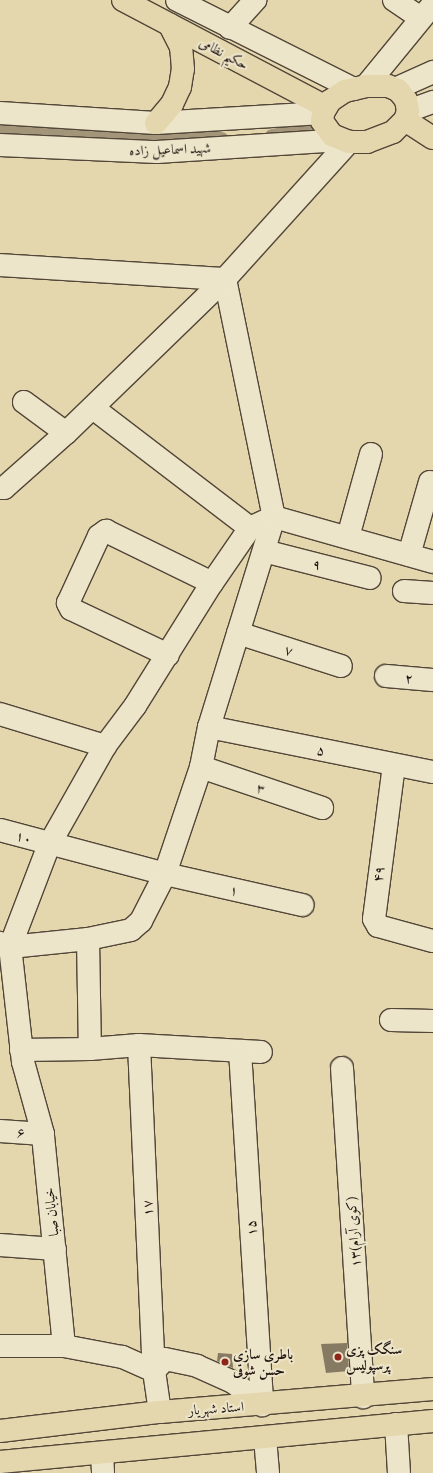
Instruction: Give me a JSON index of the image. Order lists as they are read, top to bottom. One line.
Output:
{"streets":{"main road":["حکیم نظامی","استاد شهریار"],"street":["شهید اسماعیل زاده","۹","۷","۲","۵","۳","۱۰","۴۹","۱","۶","۱۷","خیابان صبا","۱۵","۱۳(کوی آرام)"]},"crossings":[["حکیم نظامی","شهید اسماعیل زاده"],["۵","۴۹"],["۱۰","۱"],["۶","خیابان صبا"],["۱۷","۱۵"],["۱۵","استاد شهریار"],["۱۳(کوی آرام)","استاد شهریار"]],"places":["سنگک پزی پرسپولیس","باطری سازی حسن شوقی"]}
